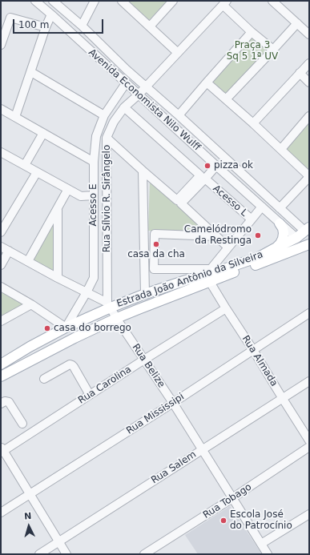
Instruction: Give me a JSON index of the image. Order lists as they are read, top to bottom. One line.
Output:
{"streets":{"main road":["Estrada João Antônio da Silveira"],"street":["Avenida Economista Nilo Wulff","Rua Sílvio R. Sirângelo","Acesso L","Acesso E","Rua Almada","Rua Belize","Rua Carolina","Rua Mississipi","Rua Salem","Rua Tobago"]},"crossings":[["Avenida Economista Nilo Wulff","Rua Sílvio R. Sirângelo"],["Avenida Economista Nilo Wulff","Acesso E"],["Avenida Economista Nilo Wulff","Estrada João Antônio da Silveira"],["Rua Sílvio R. Sirângelo","Estrada João Antônio da Silveira"],["Rua Sílvio R. Sirângelo","Rua Belize"],["Acesso L","Estrada João Antônio da Silveira"],["Acesso L","Rua Almada"],["Acesso E","Estrada João Antônio da Silveira"],["Estrada João Antônio da Silveira","Rua Almada"],["Estrada João Antônio da Silveira","Rua Belize"],["Rua Almada","Rua Carolina"],["Rua Almada","Rua Mississipi"],["Rua Almada","Rua Salem"],["Rua Belize","Rua Carolina"],["Rua Belize","Rua Mississipi"],["Rua Belize","Rua Salem"],["Rua Belize","Rua Tobago"]],"parks":["Praça 3 Sq 5 1ª UV"],"places":["pizza ok","Camelódromo da Restinga","casa da cha","casa do borrego","Escola José do Patrocínio"],"scale_bar":"100 m","north":"top"}
